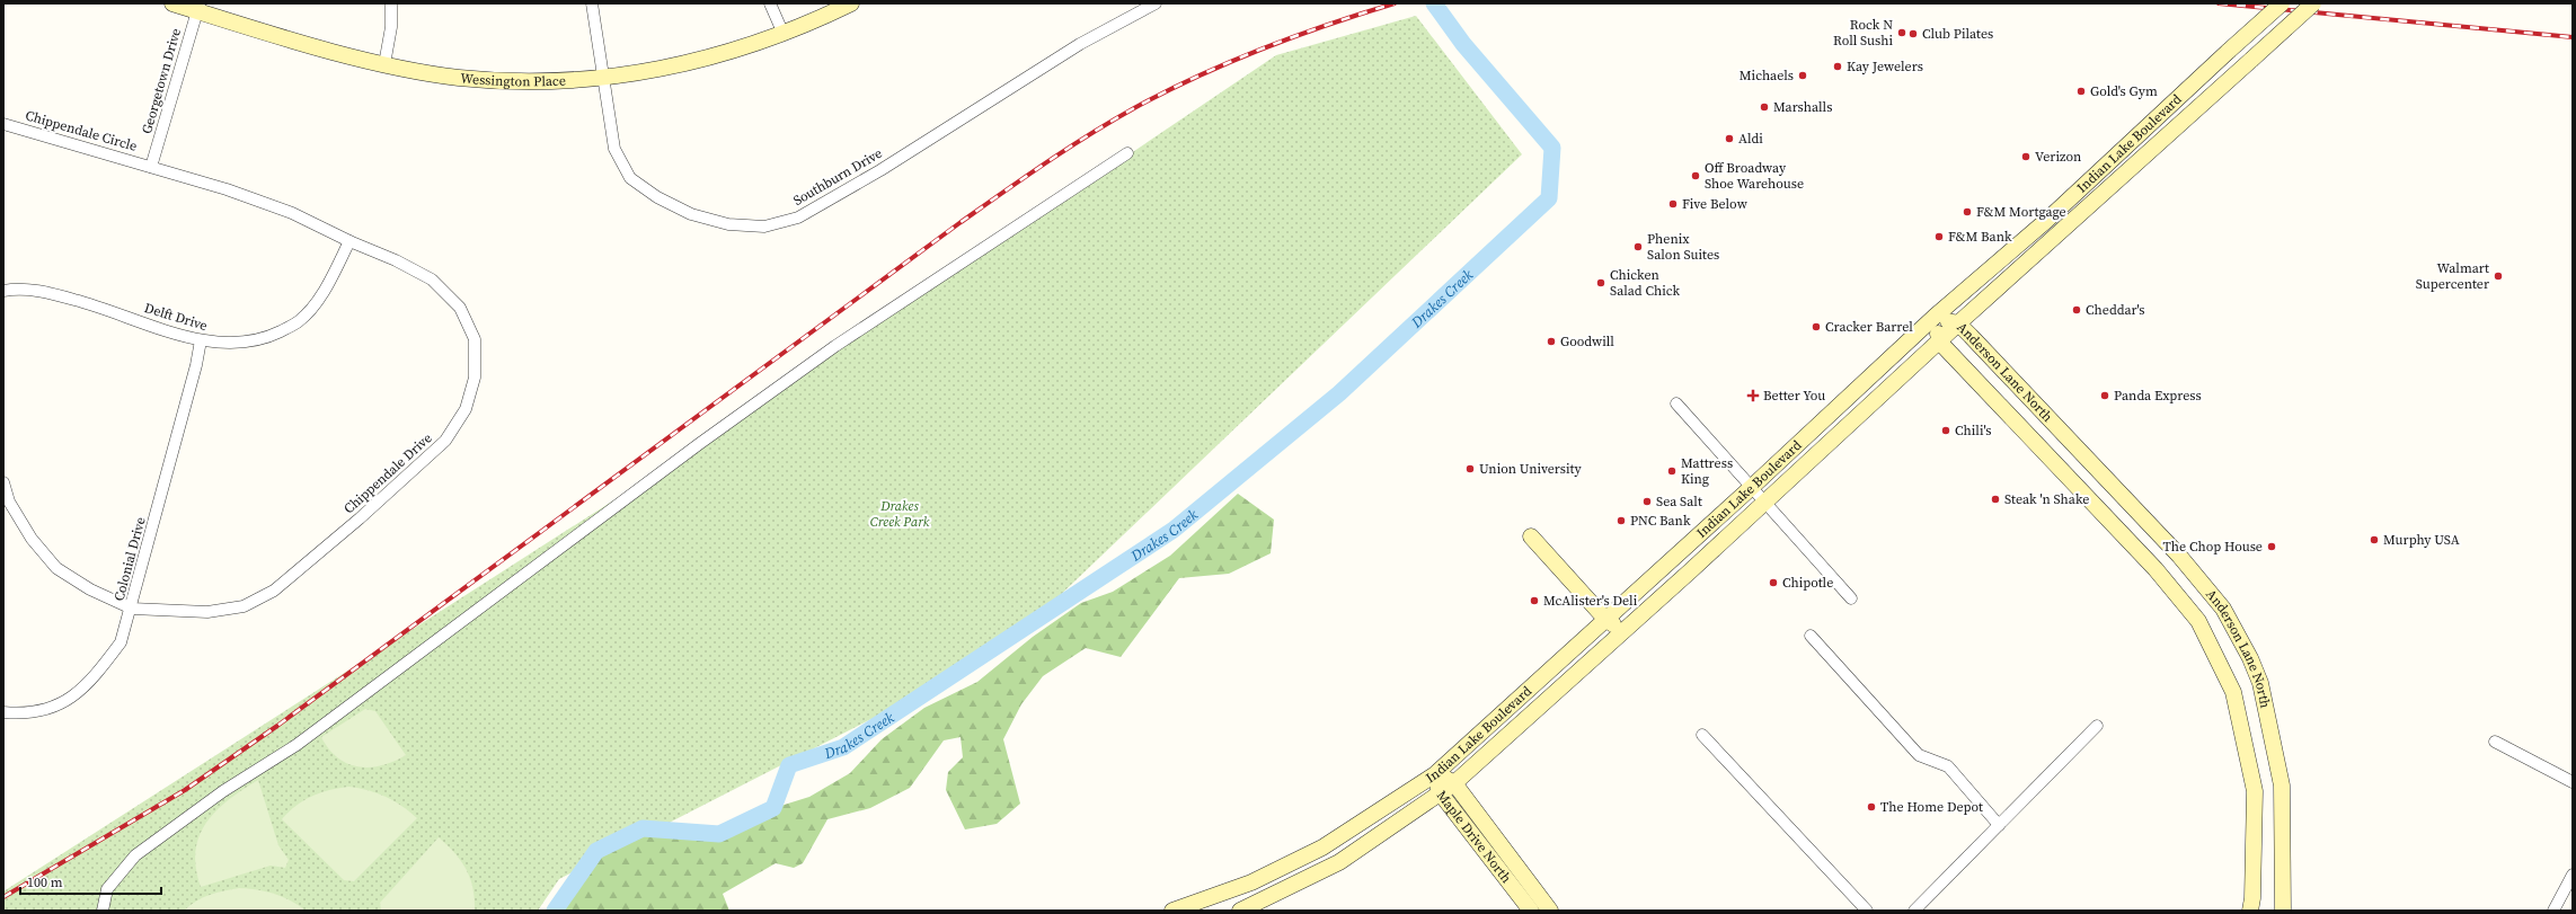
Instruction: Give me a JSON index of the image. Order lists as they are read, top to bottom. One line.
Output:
{"streets":{"main road":["Wessington Place","Indian Lake Boulevard","Anderson Lane North","Maple Drive North"],"street":["Georgetown Drive","Chippendale Circle","Southburn Drive","Delft Drive","Chippendale Drive","Colonial Drive"]},"crossings":[["Wessington Place","Georgetown Drive"],["Wessington Place","Southburn Drive"],["Georgetown Drive","Chippendale Circle"],["Georgetown Drive","Chippendale Drive"],["Chippendale Circle","Chippendale Drive"],["Indian Lake Boulevard","Anderson Lane North"],["Indian Lake Boulevard","Maple Drive North"],["Delft Drive","Chippendale Drive"],["Delft Drive","Colonial Drive"],["Chippendale Drive","Colonial Drive"]],"water":["Drakes Creek"],"parks":["Drakes Creek Park"],"places":{"other":["Rock N Roll Sushi","Club Pilates","Kay Jewelers","Michaels","Gold's Gym","Marshalls","Aldi","Verizon","Off Broadway Shoe Warehouse","Five Below","F&M Mortgage","F&M Bank","Phenix Salon Suites","Walmart Supercenter","Chicken Salad Chick","Cheddar's","Cracker Barrel","Goodwill","Panda Express","Chili's","Union University","Mattress King","Steak 'n Shake","Sea Salt","PNC Bank","Murphy USA","The Chop House","Chipotle","McAlister's Deli","The Home Depot"],"health":["Better You"]},"scale_bar":"100 m"}
